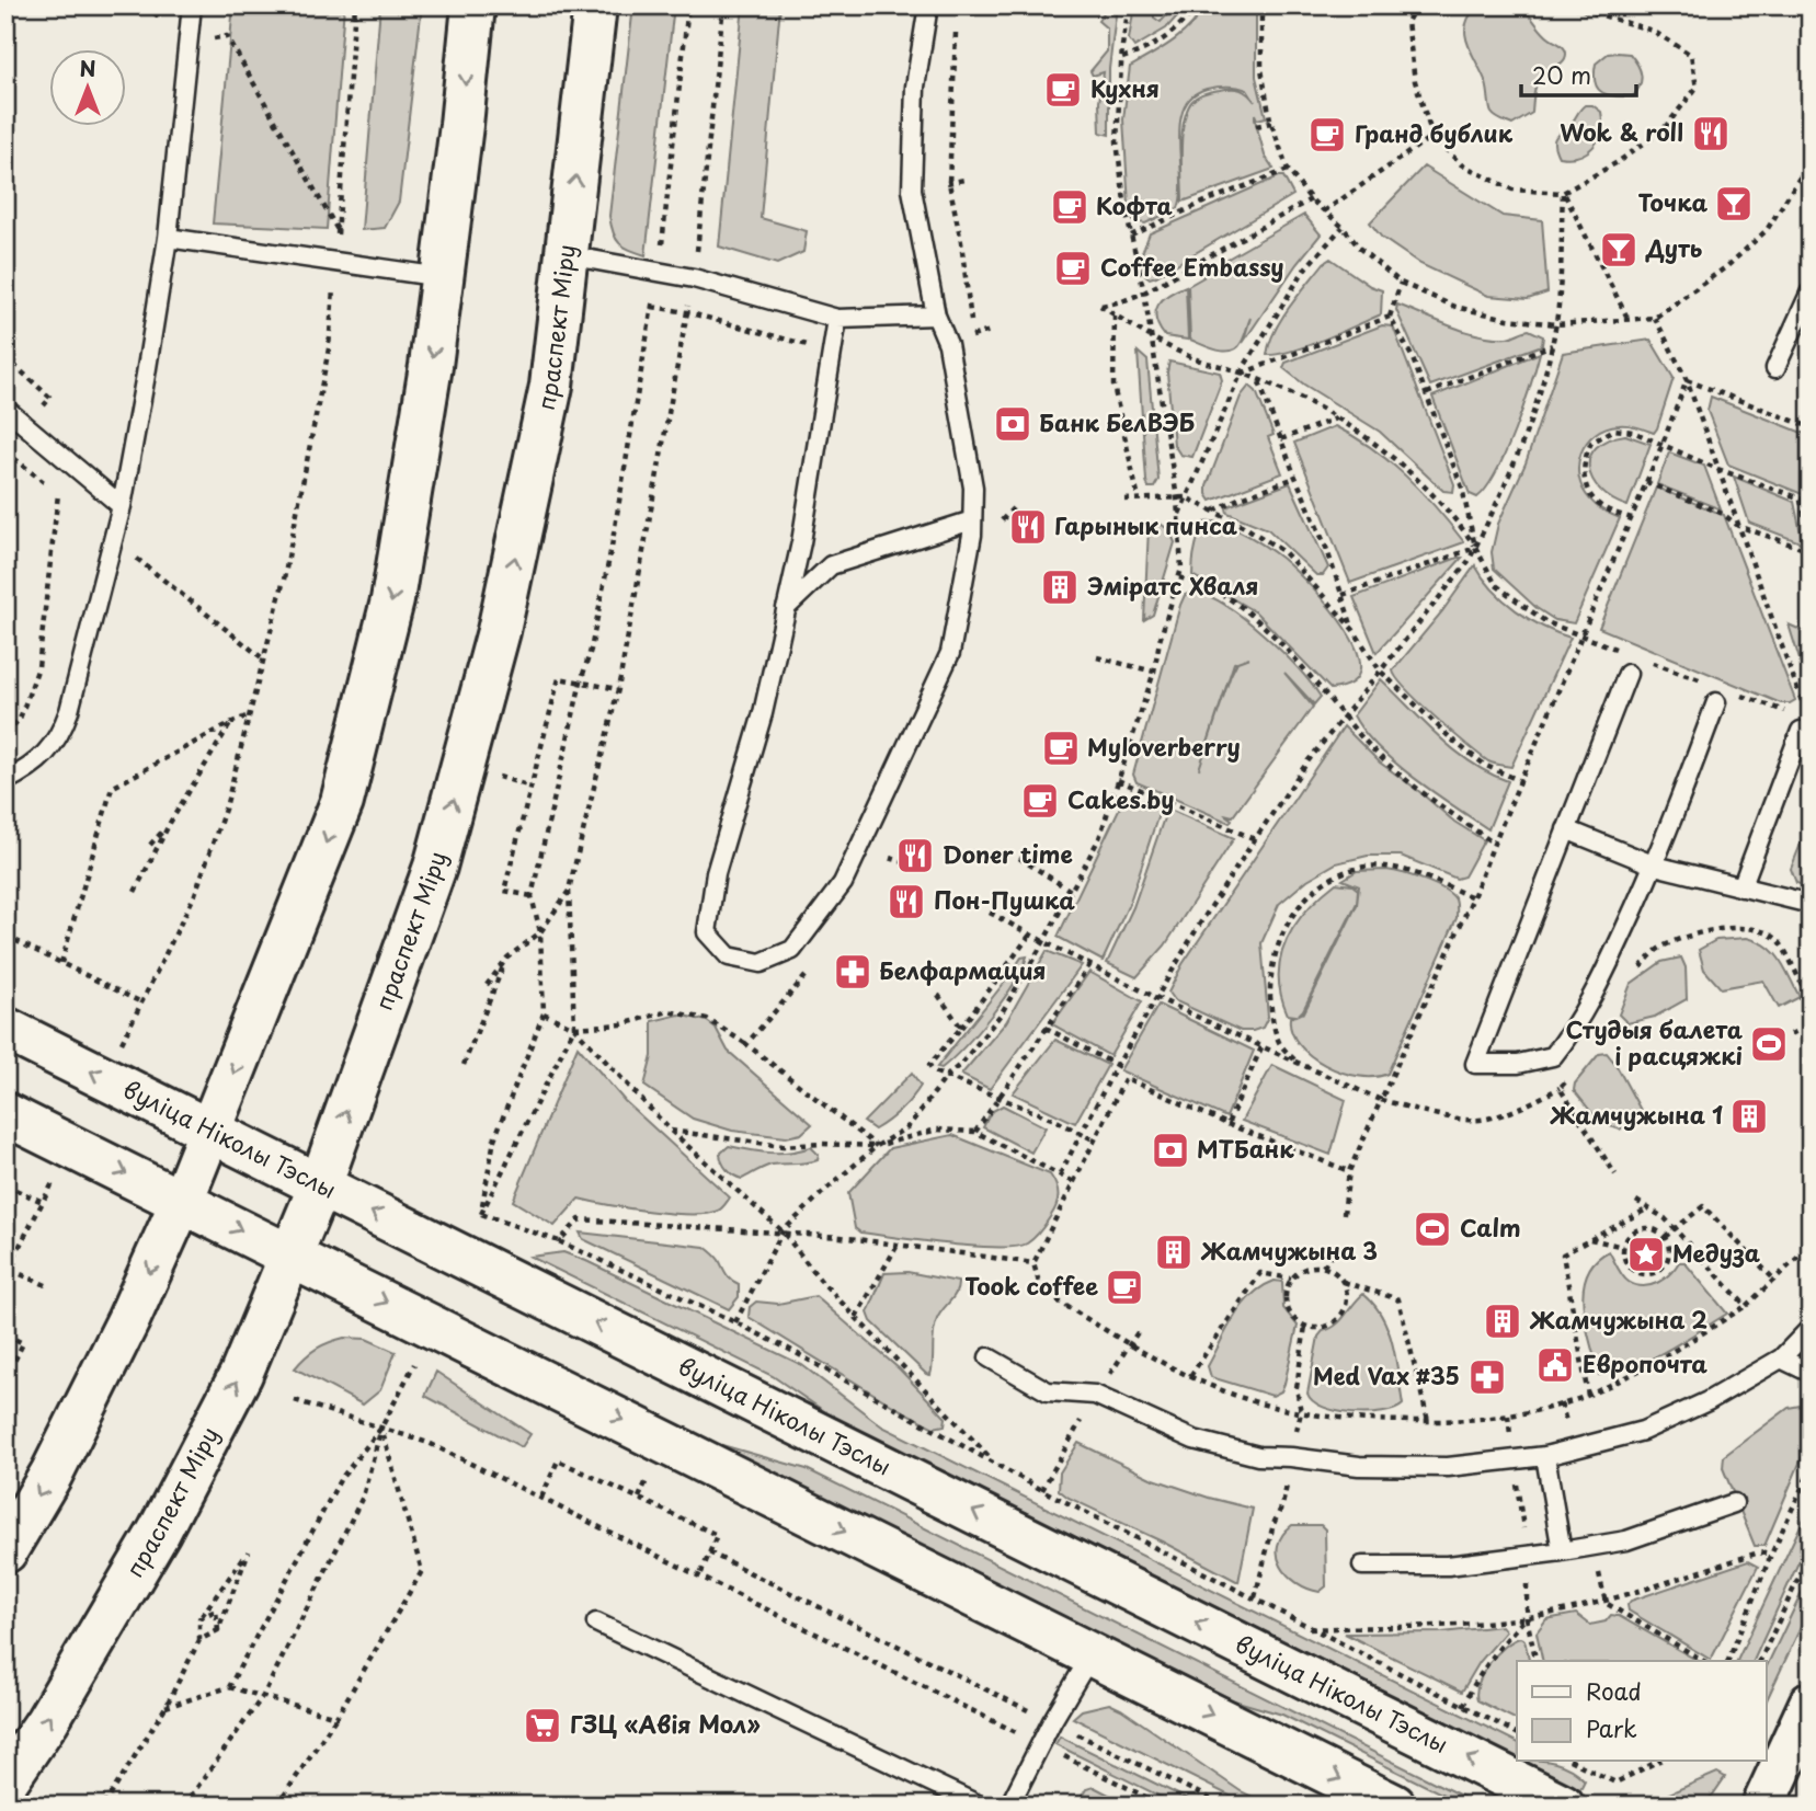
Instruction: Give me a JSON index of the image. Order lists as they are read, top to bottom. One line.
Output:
{"streets":{"main road":["праспект Міру","вуліца Ніколы Тэслы"]},"crossings":[["праспект Міру","вуліца Ніколы Тэслы"]],"places":{"cafe":["Кухня","Гранд бублик","Кофта","Coffee Embassy","Myloverberry","Cakes.by","Took coffee"],"restaurant":["Wok & roll","Гарынык пинса","Doner time","Пон-Пушка"],"bar":["Точка","Дуть"],"bank":["Банк БелВЭБ","МТБанк"],"building":["Эміратс Хваля","Жамчужына 1","Жамчужына 3","Жамчужына 2"],"pharmacy":["Белфармация","Med Vax #35"],"sports":["Студыя балета і расцяжкі","Calm"],"place":["Медуза"],"public building":["Европочта"],"supermarket":["ГЗЦ «Авія Мол»"]},"legend":["Road","Park"],"scale_bar":"20 m","north":"top"}
